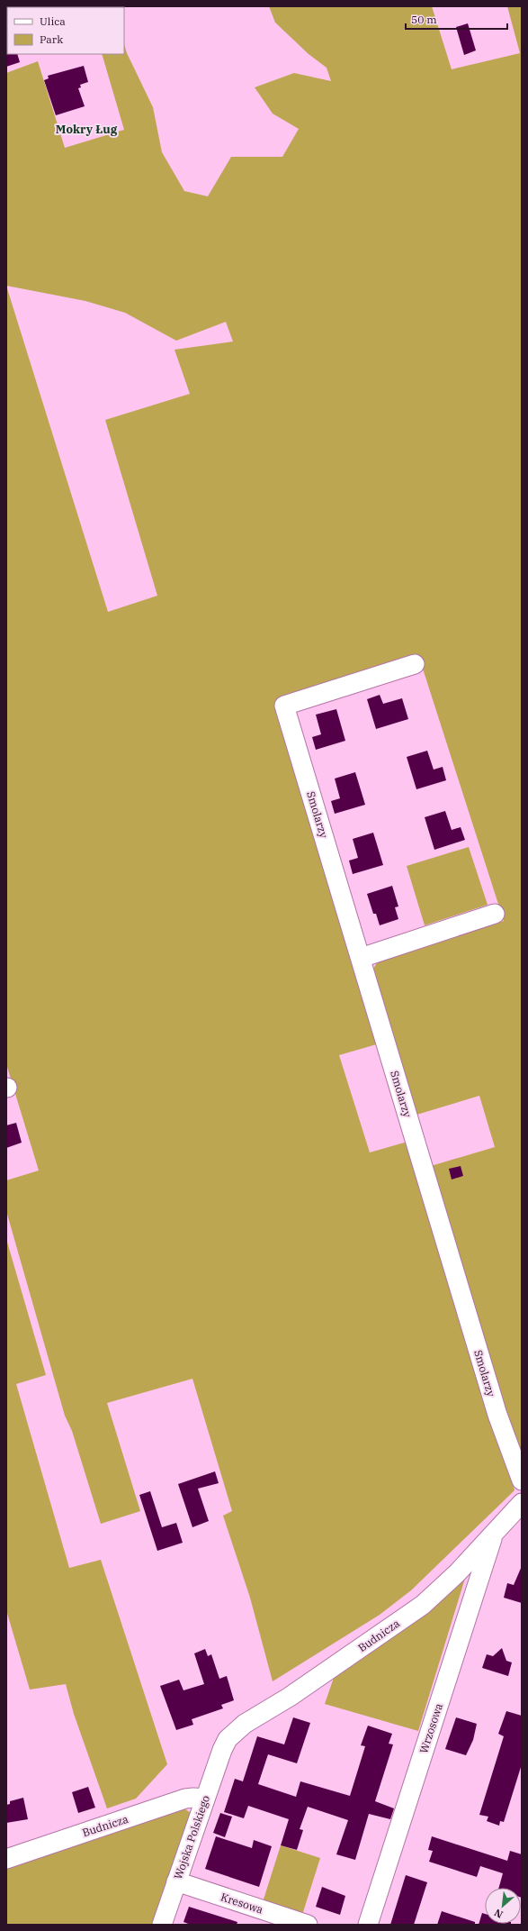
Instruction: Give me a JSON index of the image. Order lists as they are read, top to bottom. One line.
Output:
{"streets":{"street":["Smolarzy","Budnicza","Wrzosowa","Wojska Polskiego","Kresowa"]},"crossings":[["Budnicza","Wrzosowa"],["Budnicza","Wojska Polskiego"],["Wojska Polskiego","Kresowa"]],"districts":["Mokry Ług"],"legend":["Ulica","Park"],"scale_bar":"50 m","north":"bottom left"}
